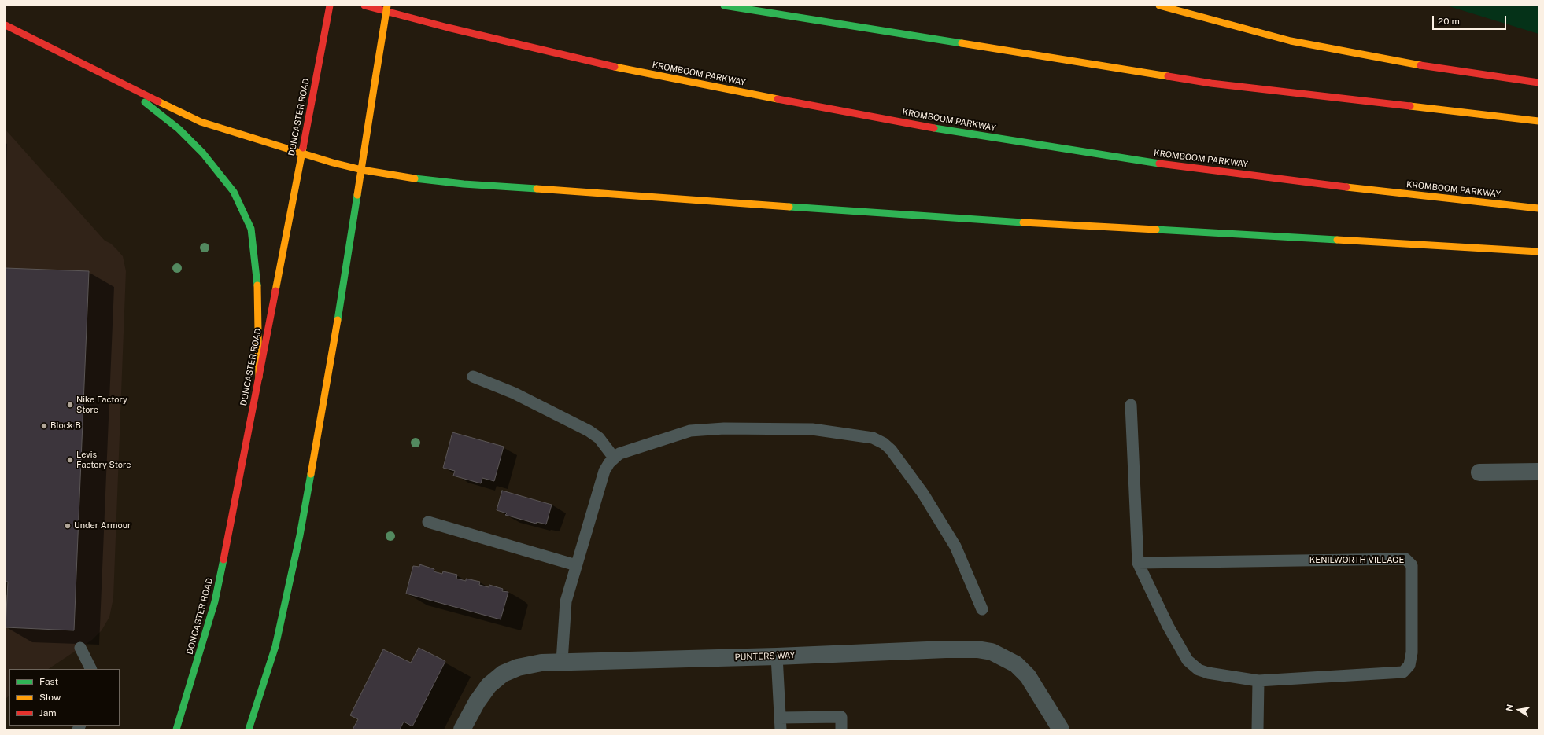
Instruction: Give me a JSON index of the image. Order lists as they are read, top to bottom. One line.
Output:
{"streets":{"main road":["KROMBOOM PARKWAY","DONCASTER ROAD"],"street":["PUNTERS WAY"],"lane":["KENILWORTH VILLAGE"]},"places":["Nike Factory Store","Block B","Levis Factory Store","Under Armour"],"legend":["Fast","Slow","Jam"],"scale_bar":"20 m","north":"left"}
